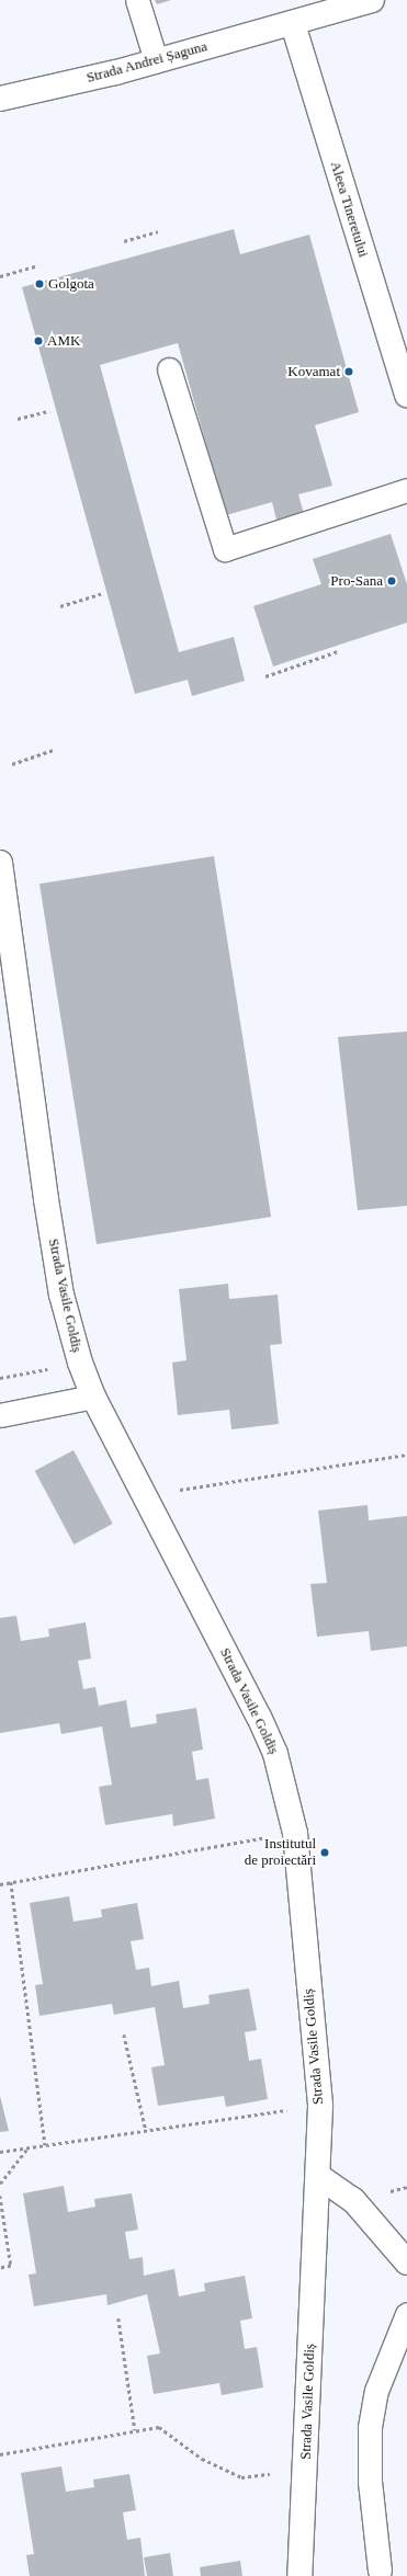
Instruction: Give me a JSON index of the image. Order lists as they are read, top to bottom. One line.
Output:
{"streets":{"street":["Strada Andrei Șaguna","Aleea Tineretului","Strada Vasile Goldiș"]},"crossings":[["Strada Andrei Șaguna","Aleea Tineretului"]],"places":["Golgota","AMK","Kovamat","Pro-Sana","Institutul de proiectări"]}
